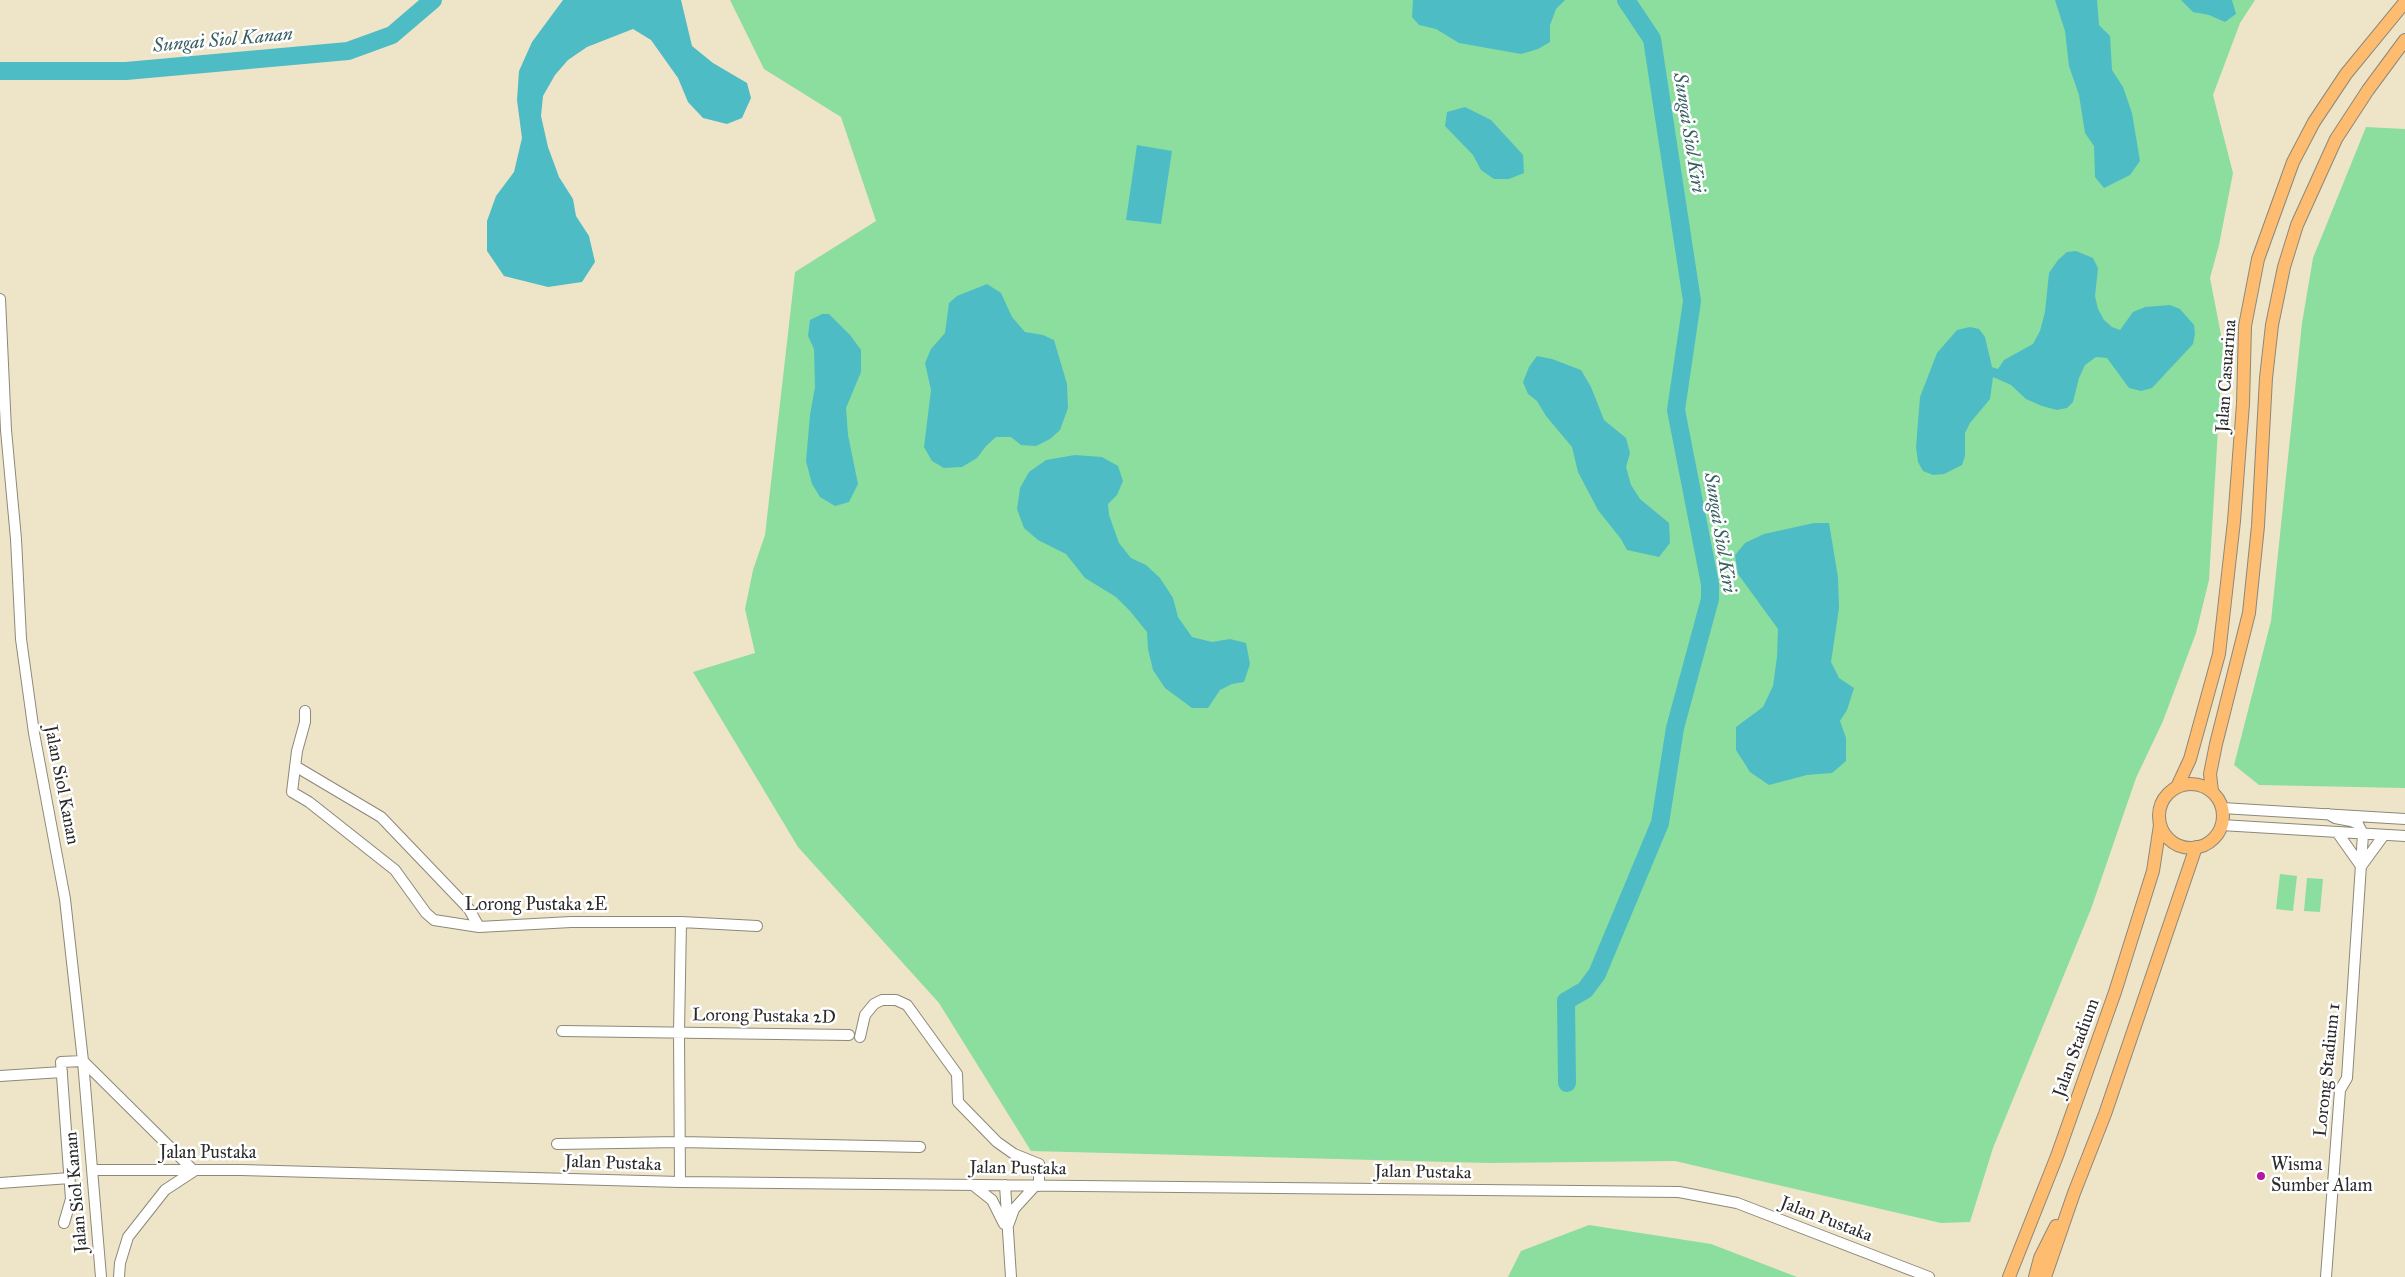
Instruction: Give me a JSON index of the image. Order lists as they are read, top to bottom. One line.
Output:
{"streets":{"main road":["Jalan Casuarina","Jalan Stadium"],"street":["Jalan Siol Kanan","Lorong Pustaka 2E","Lorong Pustaka 2D","Lorong Stadium 1","Jalan Pustaka"]},"crossings":[["Jalan Casuarina","Jalan Stadium"],["Jalan Siol Kanan","Jalan Pustaka"]],"water":["Sungai Siol Kanan","Sungai Siol Kiri"],"places":["Wisma Sumber Alam"]}
